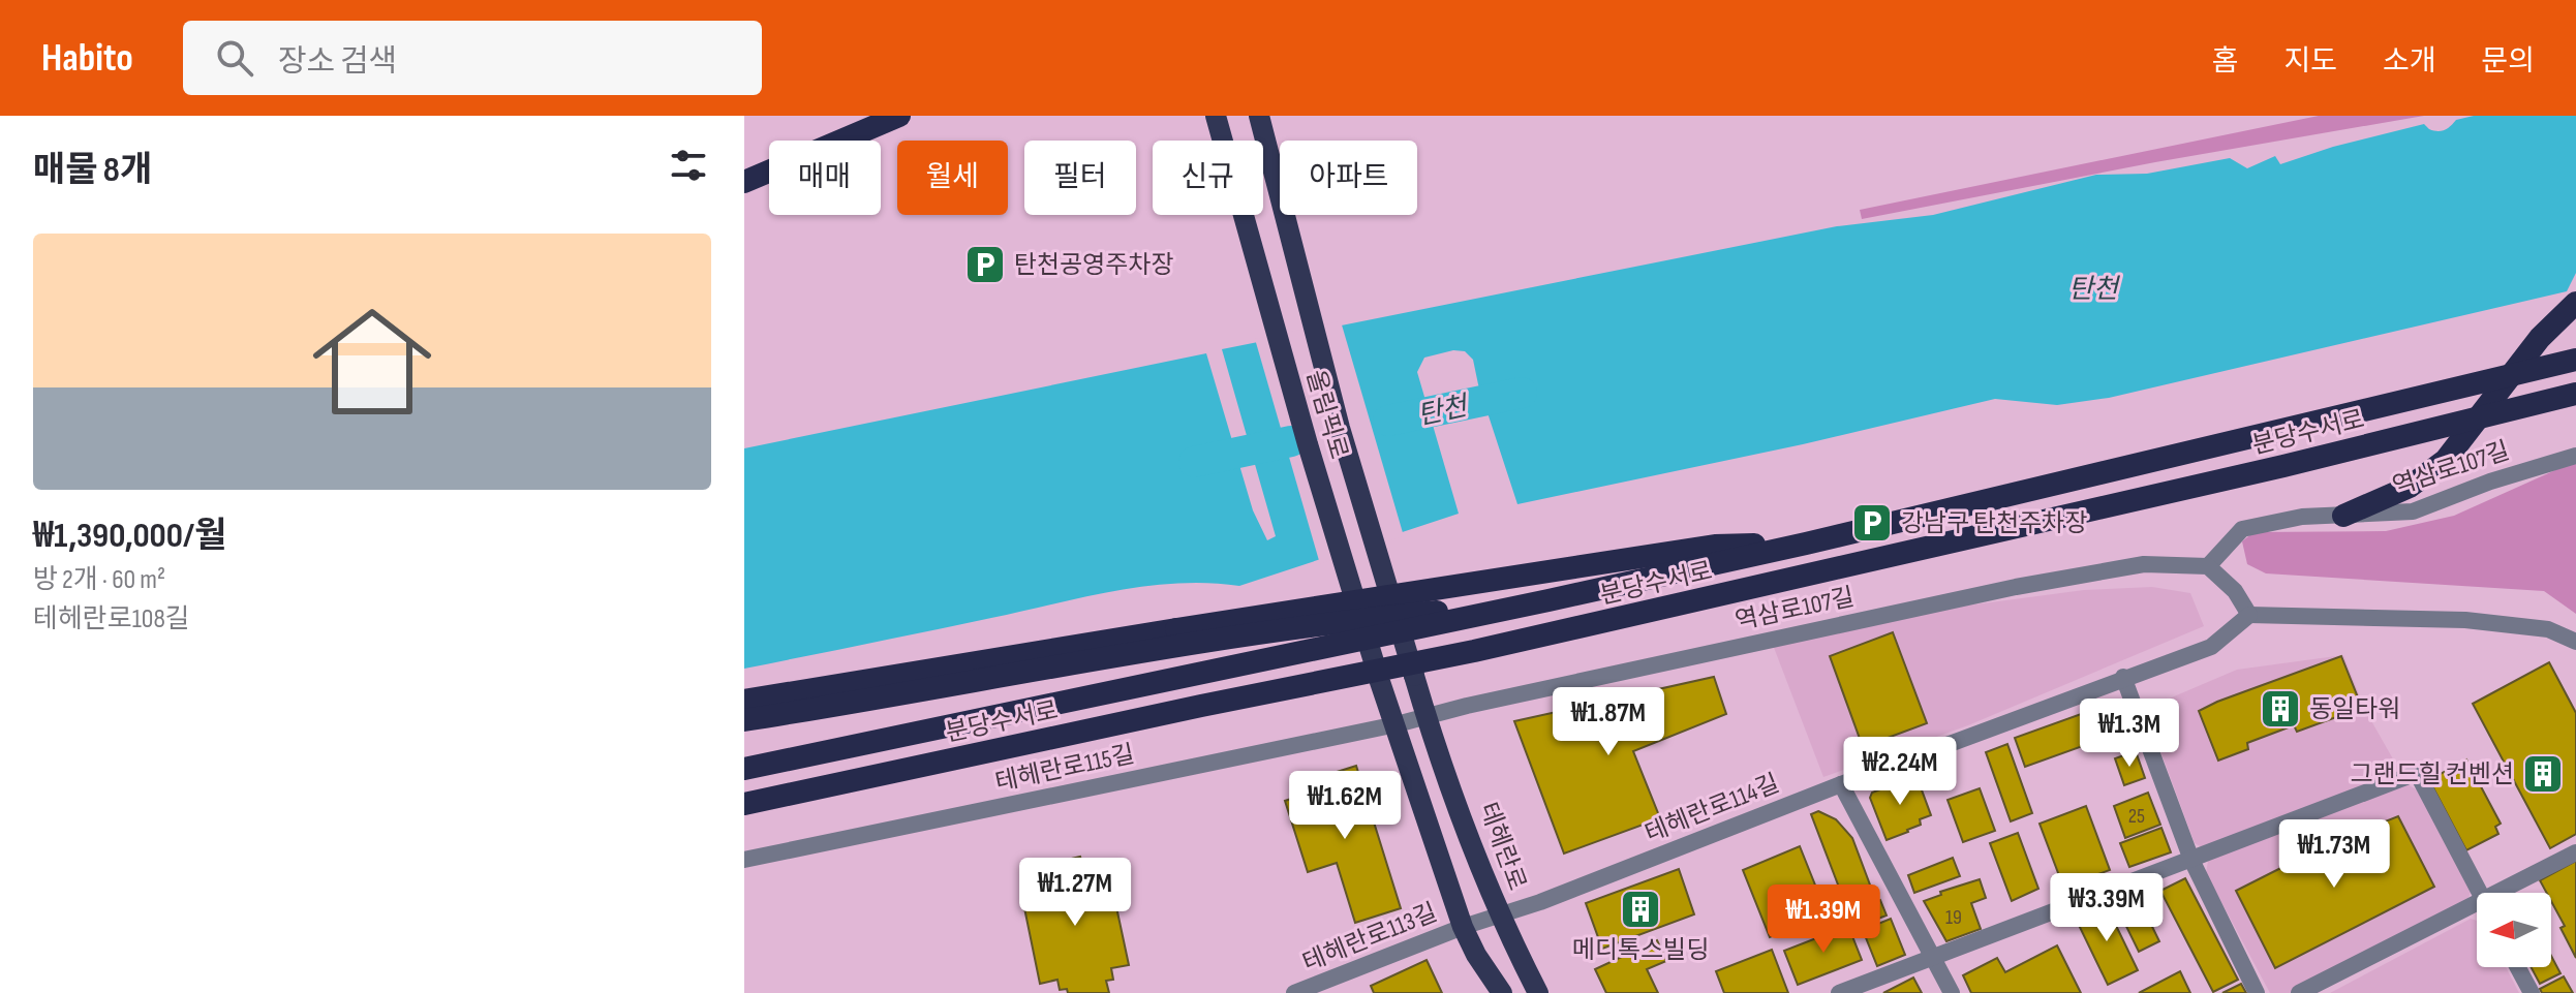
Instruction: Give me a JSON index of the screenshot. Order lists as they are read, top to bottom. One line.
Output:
{"streets":{"highway":["분당수서로"],"main road":["올림픽로","테헤란로"],"street":["역삼로107길","테헤란로115길","테헤란로114길","테헤란로113길"]},"crossings":[["올림픽로","역삼로107길"],["올림픽로","테헤란로115길"],["올림픽로","테헤란로"],["역삼로107길","테헤란로115길"],["역삼로107길","테헤란로"],["테헤란로114길","테헤란로"],["테헤란로114길","테헤란로113길"]],"water":["탄천"],"places":{"parking":["탄천공영주차장","강남구 탄천주차장"],"building":["동일타워","그랜드힐 컨벤션","메디톡스빌딩"]},"house_numbers":["25","19"],"north":"left","page":{"header":"Habito","search":"장소 검색","nav":["홈","지도","소개","문의"],"heading":"매물 8개","chip":["매매","월세","필터","신규","아파트"],"list":[{"name":"₩1,390,000/월","note":"방 2개 · 60 m² · 테헤란로108길"}],"price":["₩1.87M","₩1.3M","₩2.24M","₩1.62M","₩1.73M","₩1.27M","₩3.39M","₩1.39M"]}}
